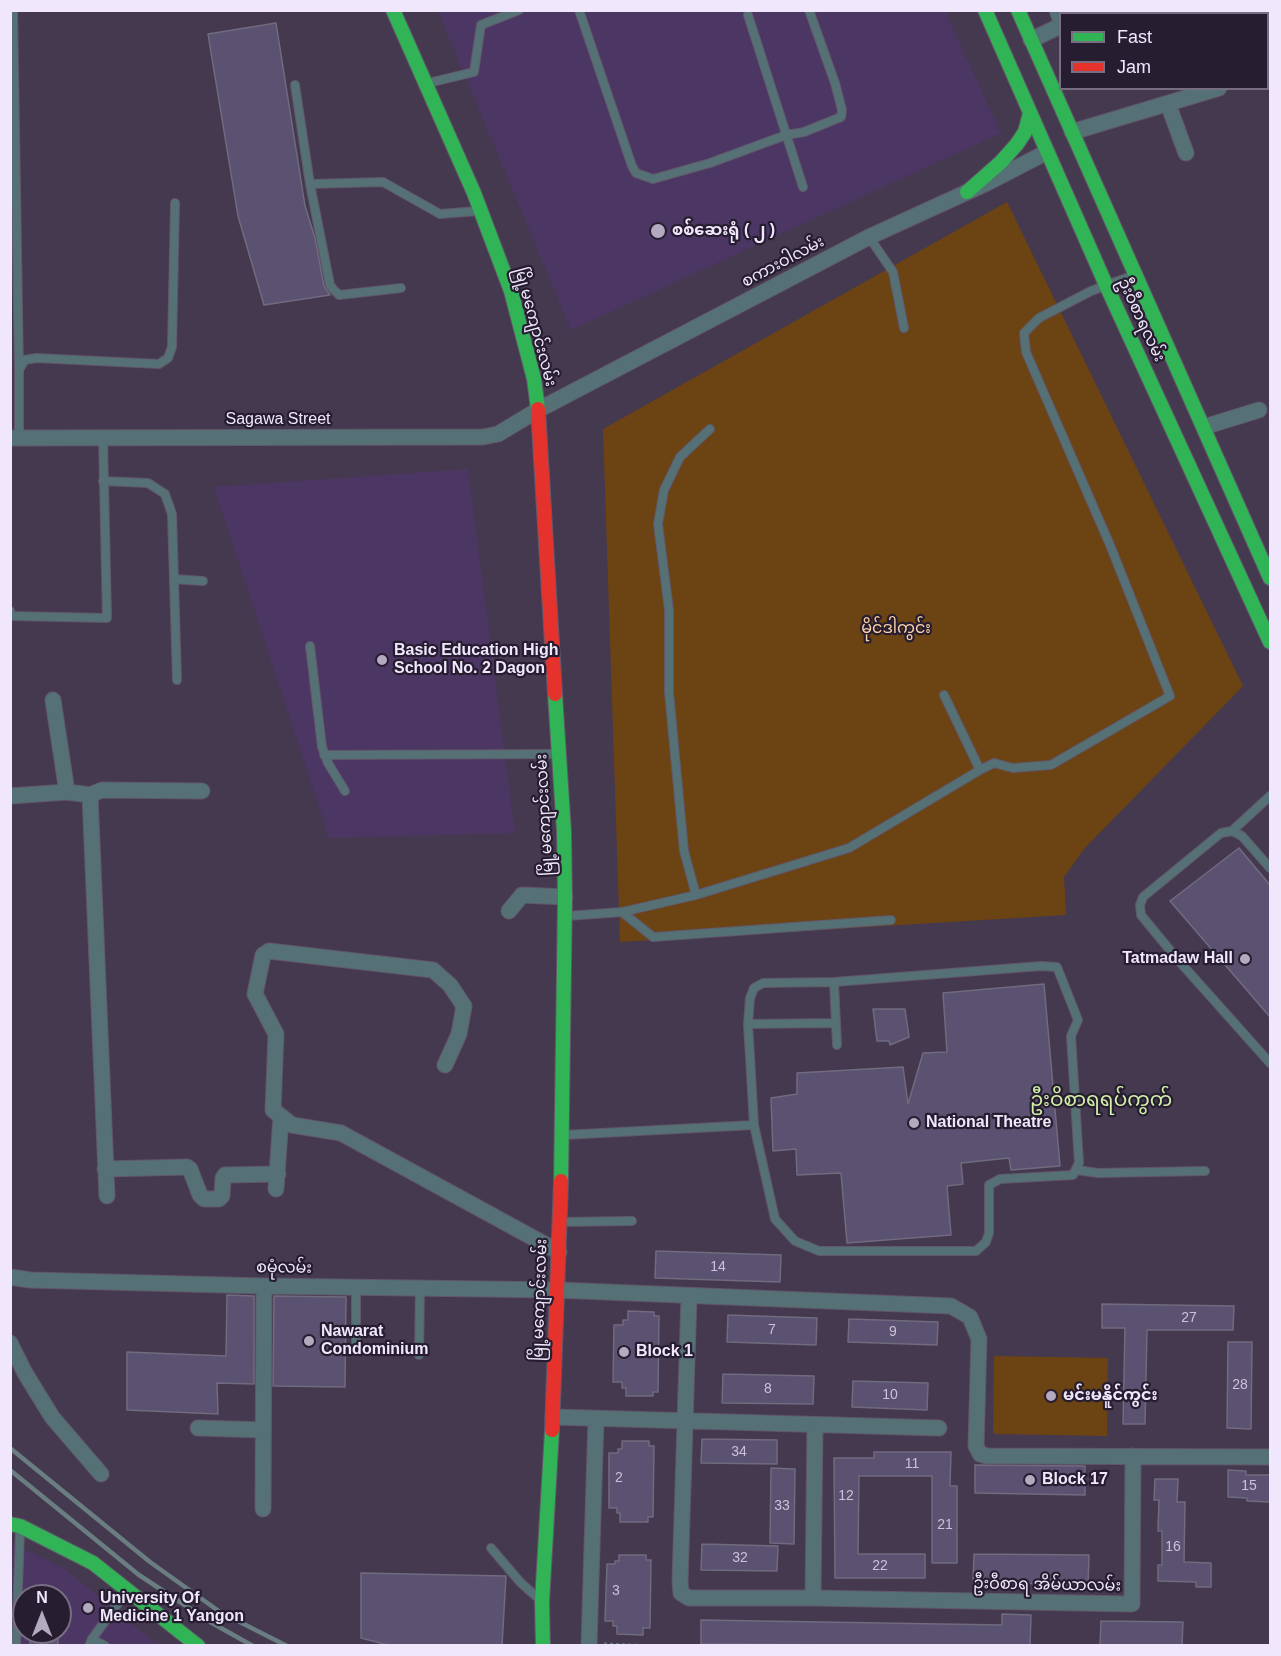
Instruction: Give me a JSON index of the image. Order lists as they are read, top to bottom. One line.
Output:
{"streets":{"main road":["ဦးဝီစာရလမ်း","မြို့မကျောင်းလမ်း"],"street":["စကားဝါလမ်း","Sagawa Street","စမုံလမ်း","ဦးဝီစာရ အိမ်ယာလမ်း"]},"crossings":[["စကားဝါလမ်း","ဦးဝီစာရလမ်း"],["စကားဝါလမ်း","မြို့မကျောင်းလမ်း"],["စကားဝါလမ်း","Sagawa Street"],["မြို့မကျောင်းလမ်း","Sagawa Street"],["မြို့မကျောင်းလမ်း","စမုံလမ်း"]],"districts":["ဦးဝိစာရရပ်ကွက်"],"parks":["မိုင်ဒါကွင်း"],"places":["စစ်ဆေးရုံ ( ၂ )","Basic Education High School No. 2 Dagon","Tatmadaw Hall","National Theatre","Nawarat Condominium","Block 1","မင်းမနိူင်ကွင်း","Block 17","University Of Medicine 1 Yangon"],"house_numbers":["14","27","7","9","28","8","10","34","11","2","15","12","33","21","16","32","22","3"],"legend":["Fast","Jam"],"north":"top"}
